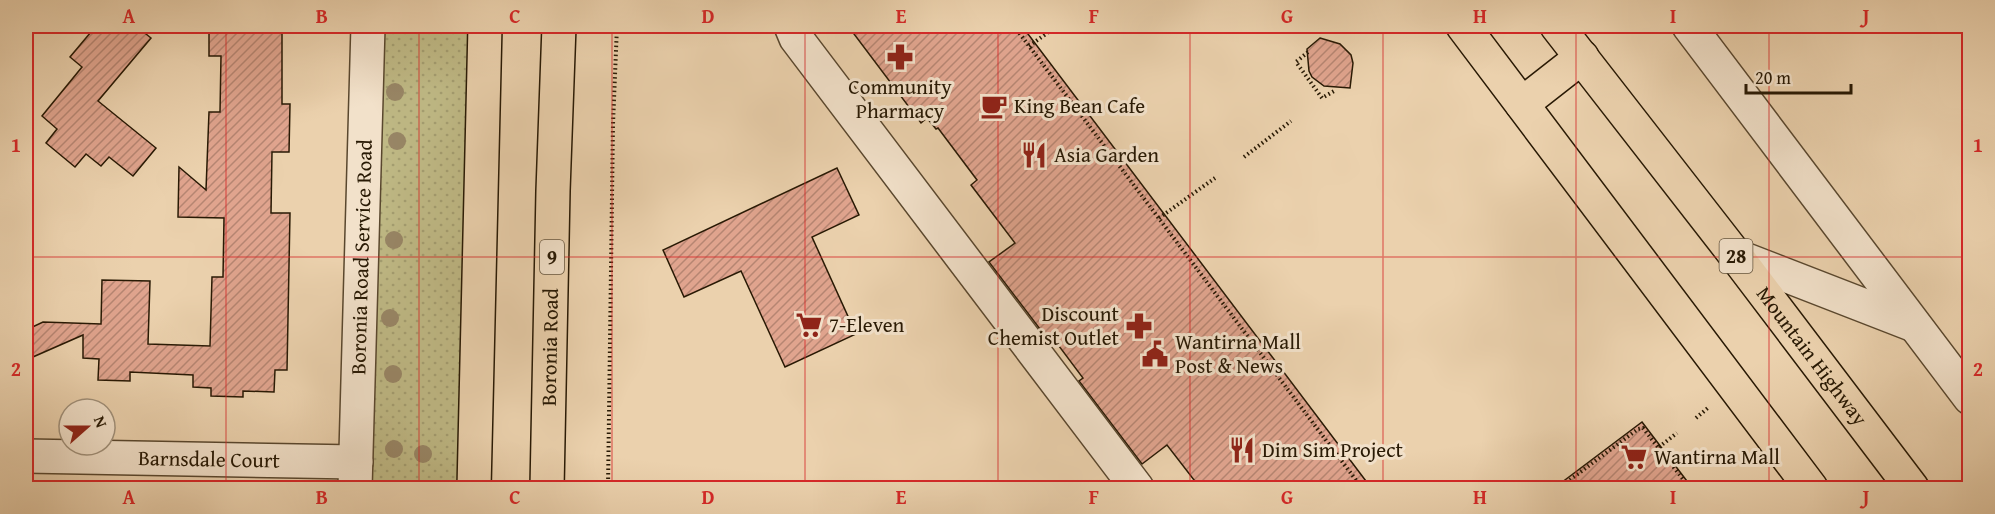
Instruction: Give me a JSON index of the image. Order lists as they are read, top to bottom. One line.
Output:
{"streets":{"main road":["28","9","Boronia Road","Mountain Highway"],"street":["Boronia Road Service Road","Barnsdale Court"]},"crossings":[["Boronia Road Service Road","Barnsdale Court"]],"places":{"pharmacy":["Community Pharmacy","Discount Chemist Outlet"],"cafe":["King Bean Cafe"],"restaurant":["Asia Garden","Dim Sim Project"],"supermarket":["7-Eleven","Wantirna Mall"],"public building":["Wantirna Mall Post & News"]},"scale_bar":"20 m","north":"right","grid":{"columns":["A","B","C","D","E","F","G","H","I","J"],"rows":["1","2"]}}
